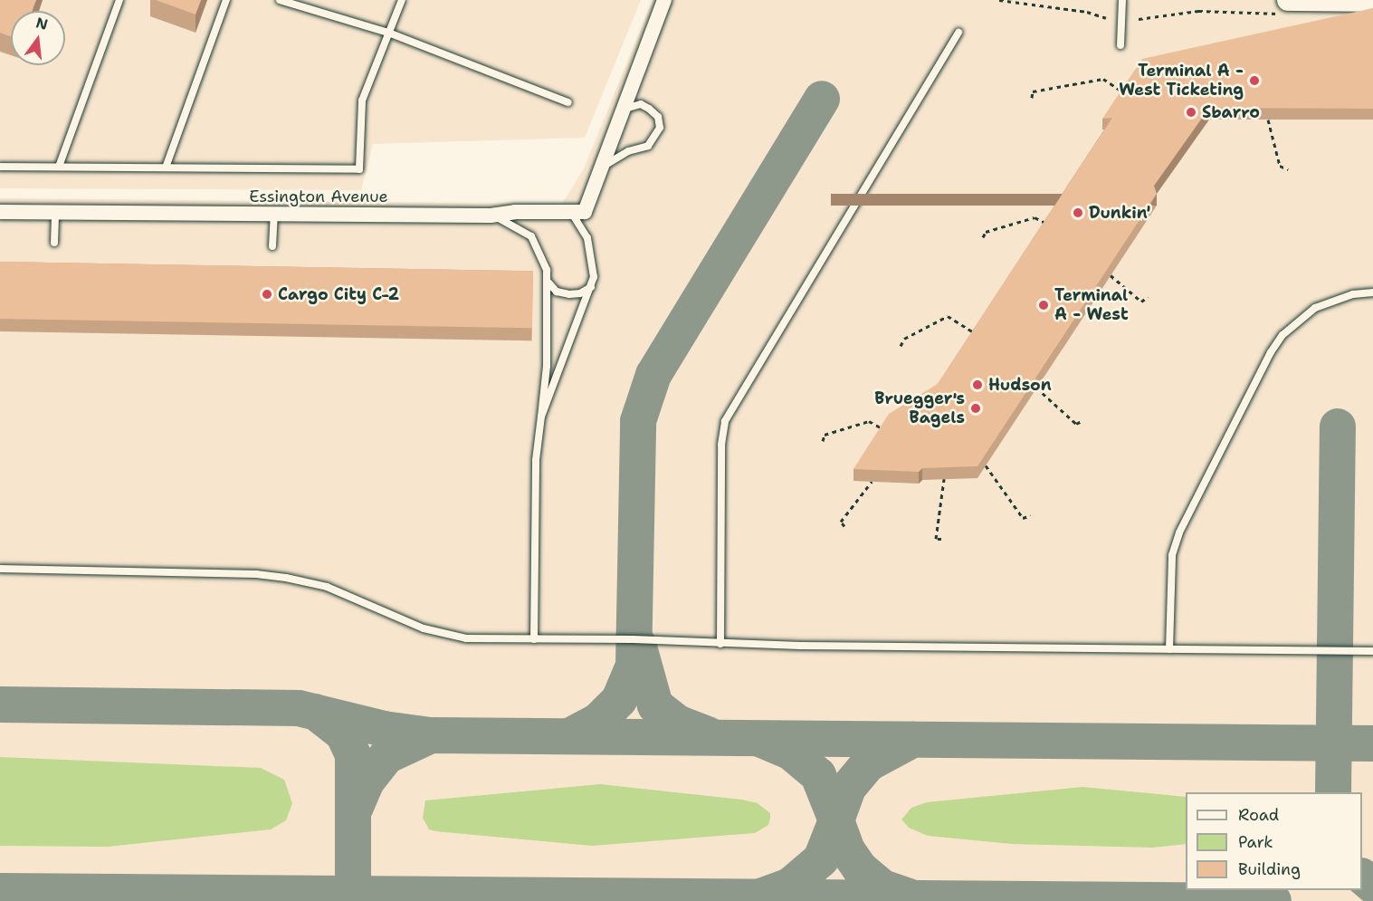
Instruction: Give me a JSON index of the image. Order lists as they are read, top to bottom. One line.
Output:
{"streets":{"street":["Essington Avenue"]},"places":["Terminal A - West Ticketing","Sbarro","Dunkin'","Cargo City C-2","Terminal A - West","Hudson","Bruegger's Bagels"],"legend":["Road","Park","Building"],"north":"top"}
